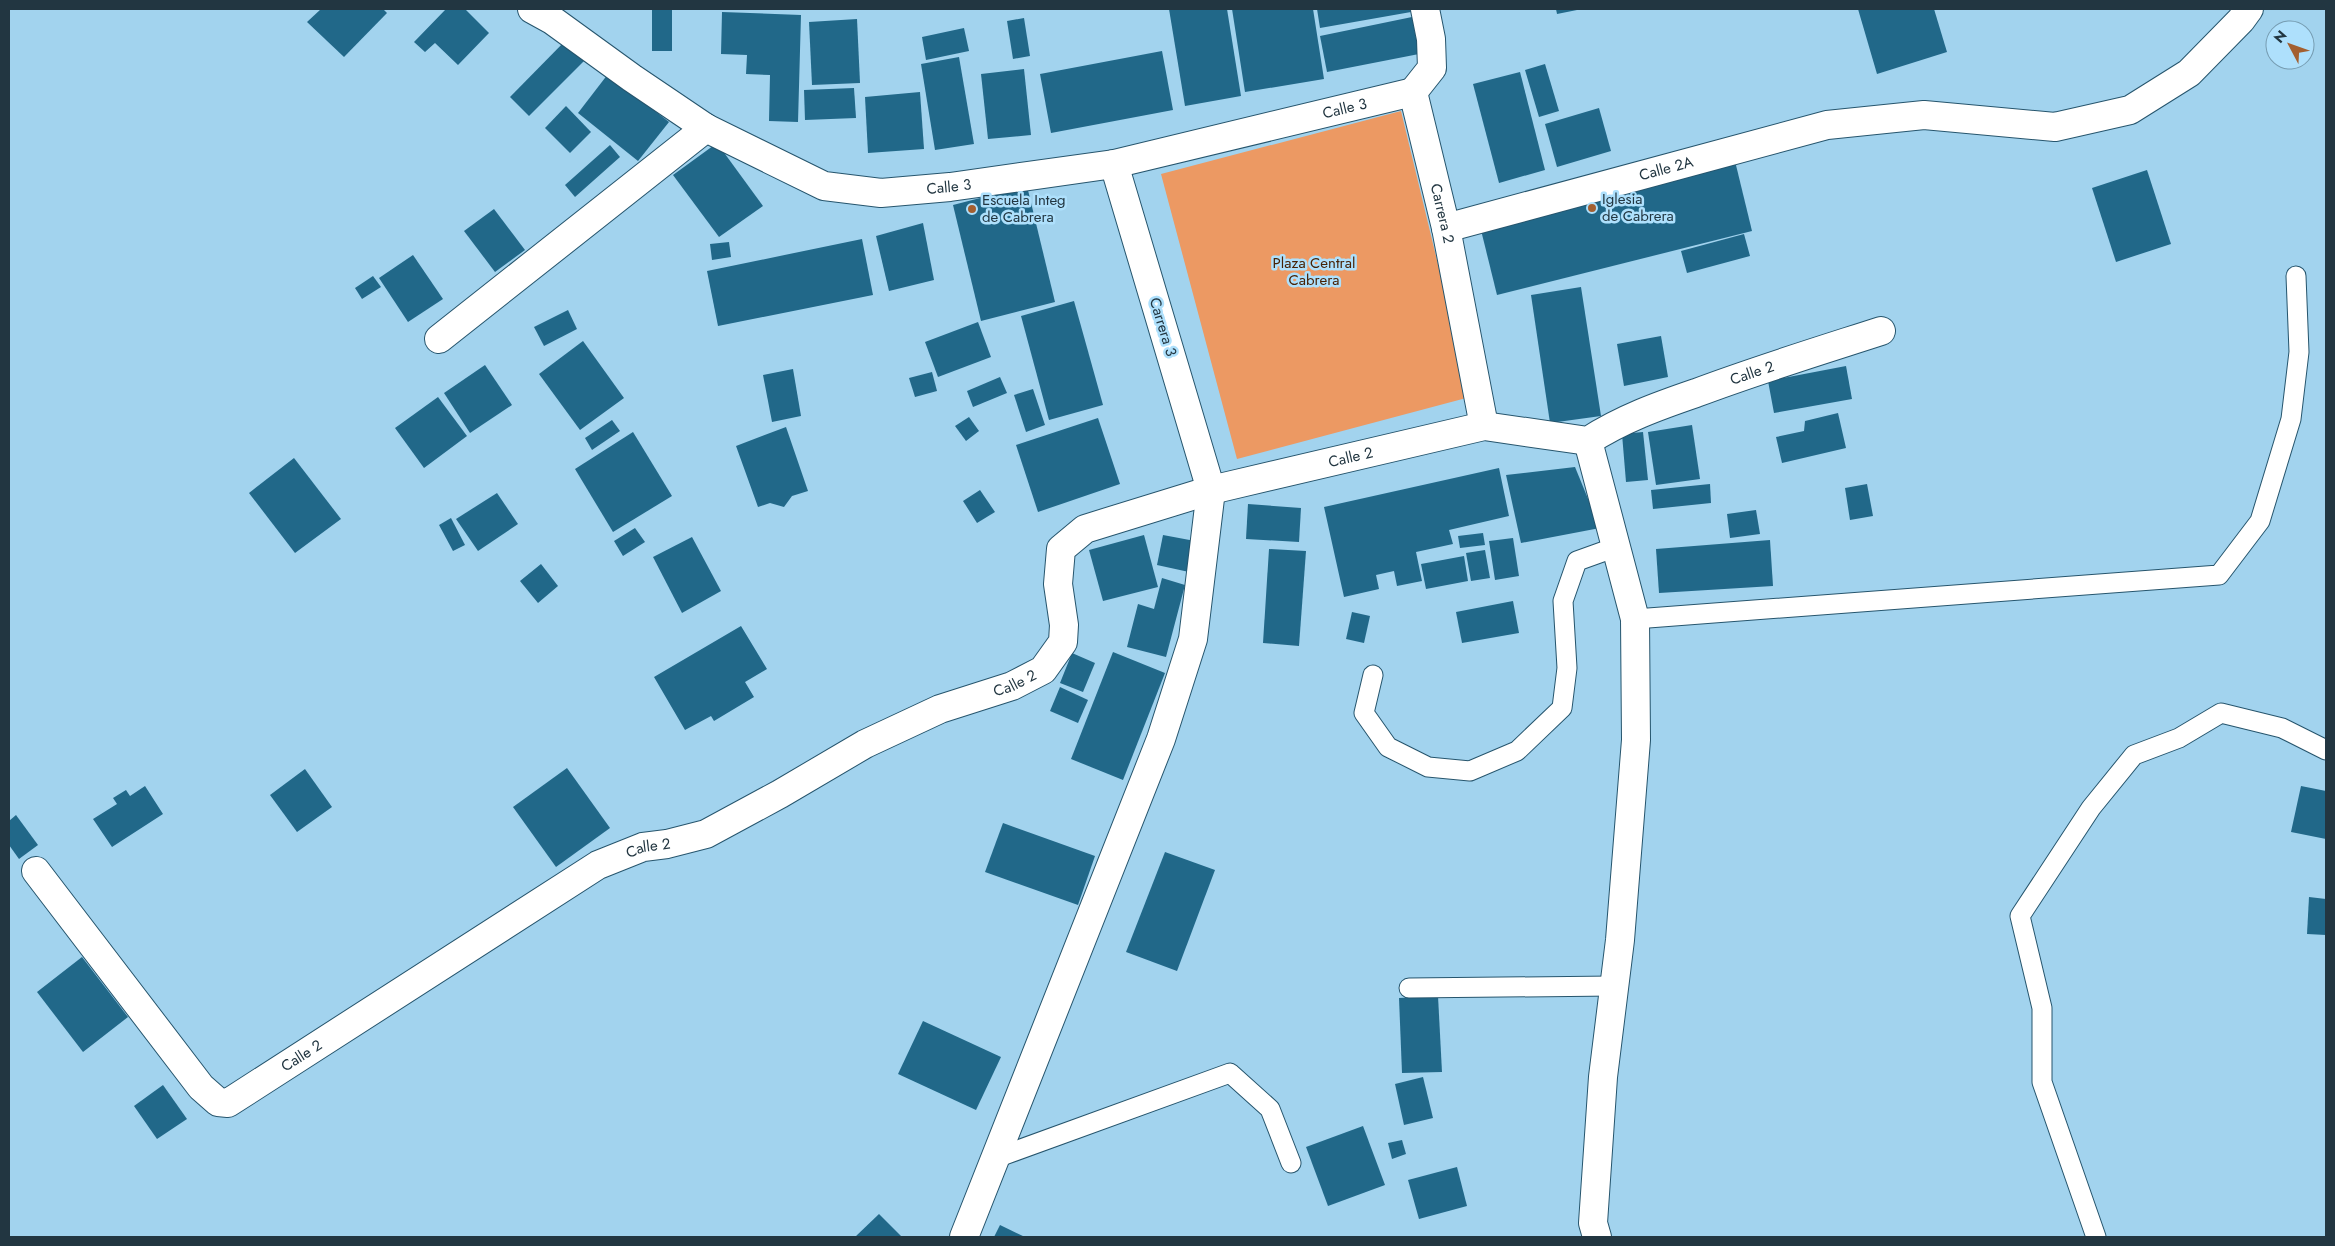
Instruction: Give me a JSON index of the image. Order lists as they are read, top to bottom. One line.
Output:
{"streets":{"street":["Calle 3","Calle 2A","Carrera 2","Carrera 3","Calle 2"]},"crossings":[["Calle 3","Carrera 2"],["Calle 3","Carrera 3"],["Calle 2A","Carrera 2"],["Carrera 2","Calle 2"],["Carrera 3","Calle 2"]],"parks":["Plaza Central Cabrera"],"places":["Iglesia de Cabrera","Escuela Integ de Cabrera"],"north":"top left"}
